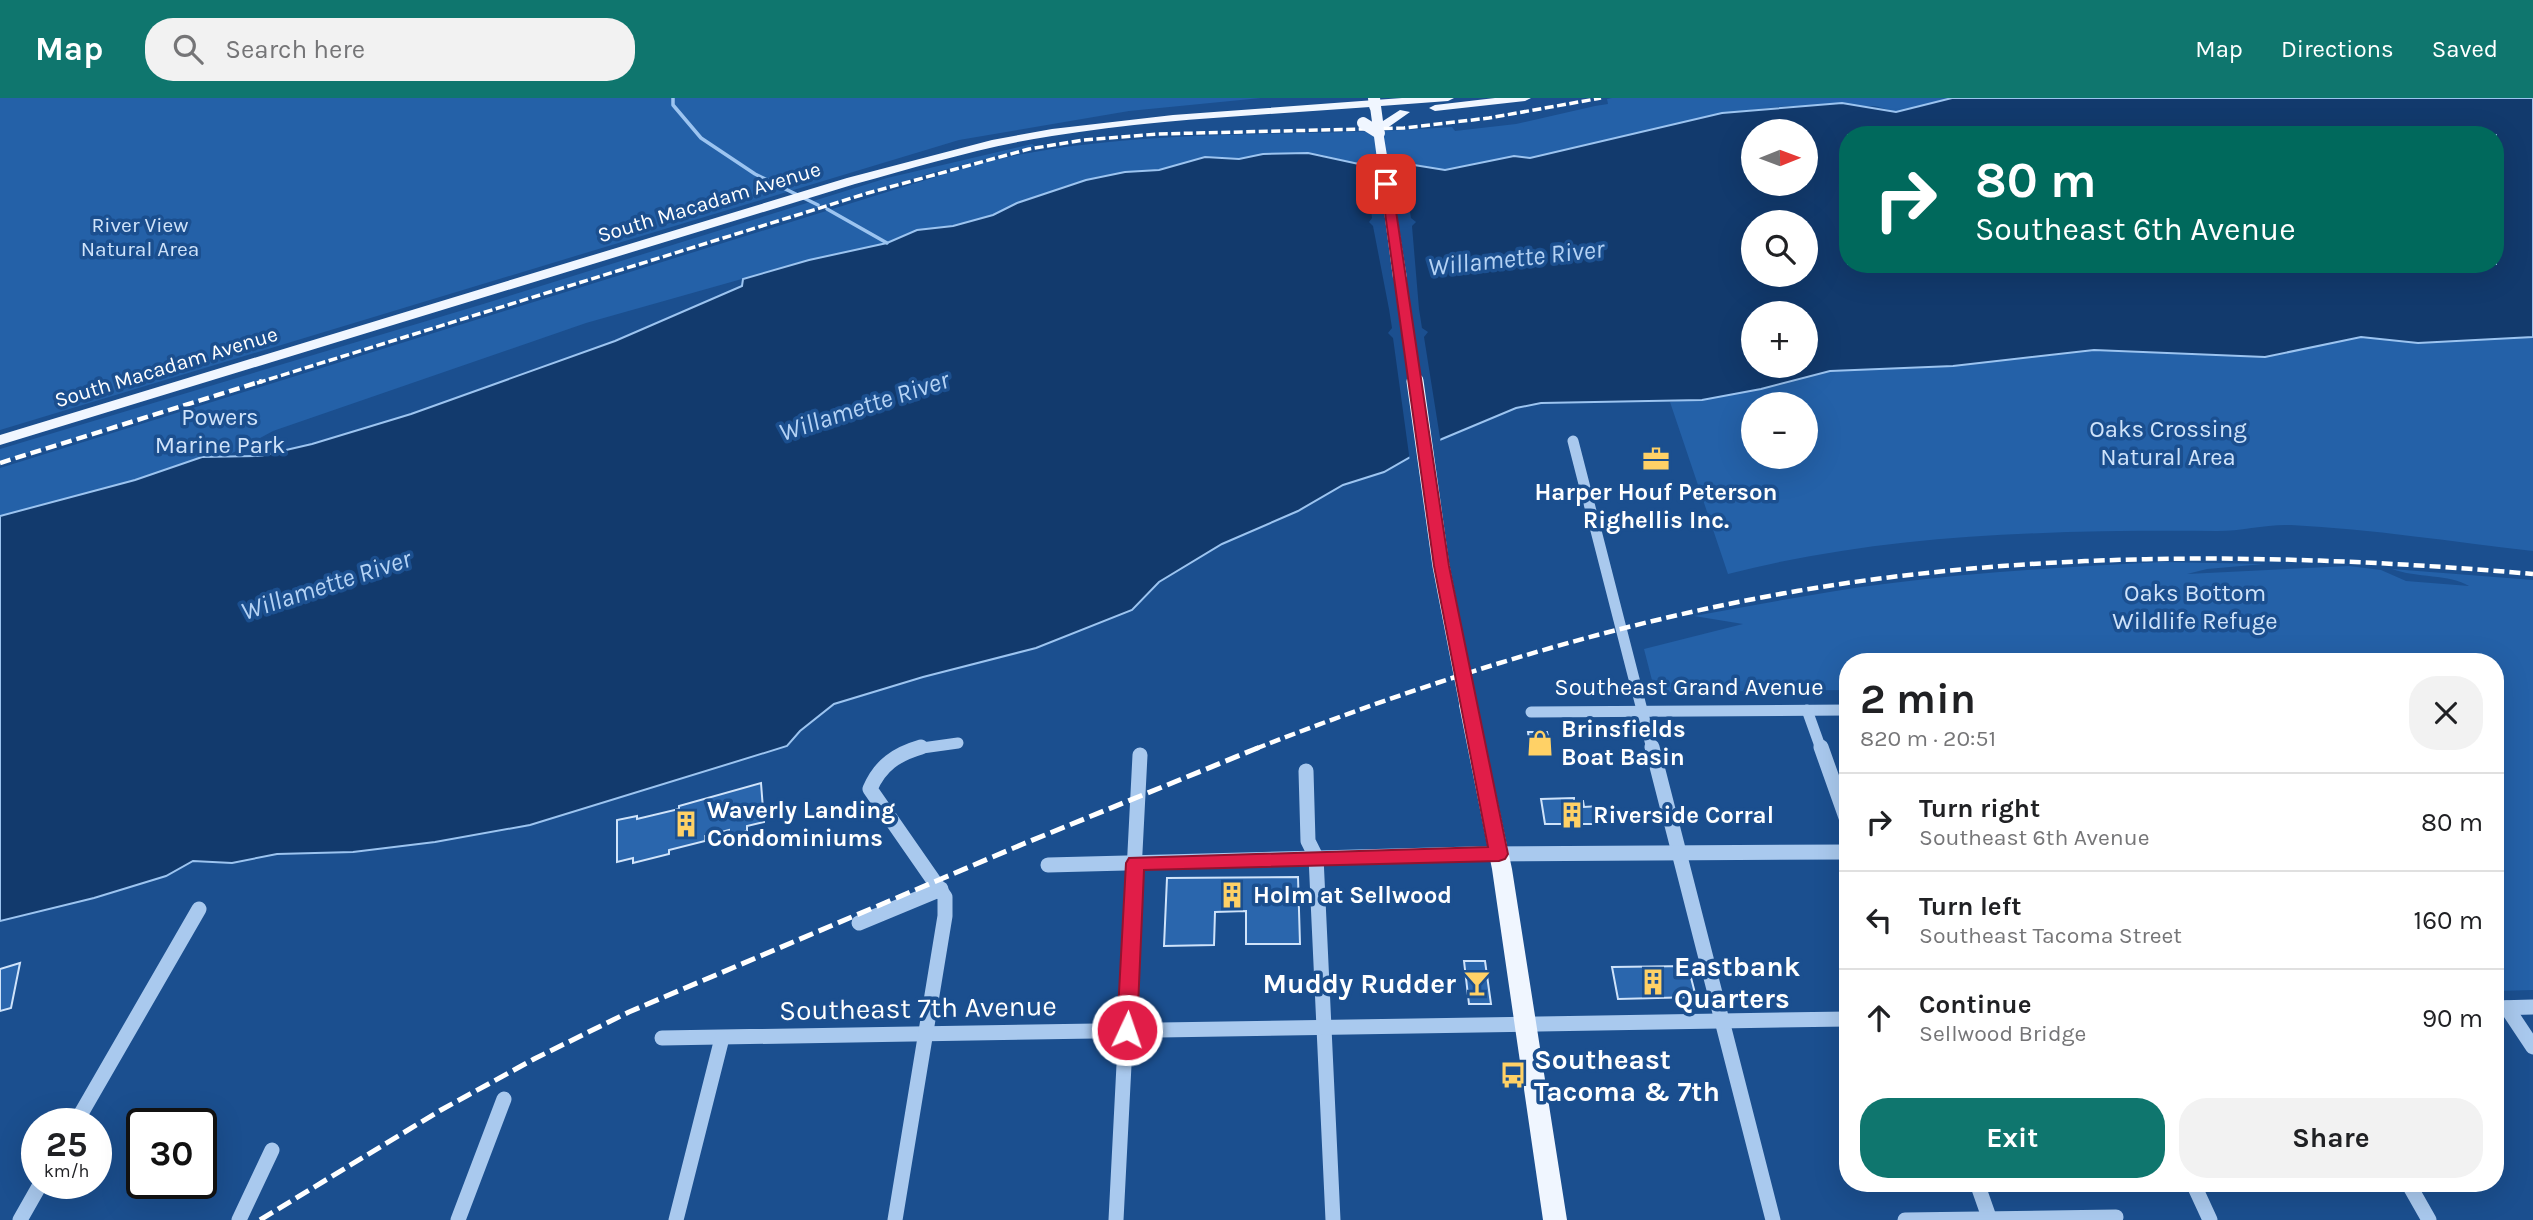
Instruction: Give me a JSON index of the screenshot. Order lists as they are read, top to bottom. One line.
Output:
{"streets":{"main road":["South Macadam Avenue"],"street":["Southeast Grand Avenue","Southeast 7th Avenue"]},"water":["Willamette River"],"parks":["River View Natural Area","Powers Marine Park","Oaks Crossing Natural Area","Oaks Bottom Wildlife Refuge"],"places":{"office":["Harper Houf Peterson Righellis Inc."],"shop":["Brinsfields Boat Basin"],"building":["Riverside Corral","Waverly Landing Condominiums","Holm at Sellwood","Eastbank Quarters"],"bar":["Muddy Rudder"],"bus stop":["Southeast Tacoma & 7th"]},"north":"right","page":{"header":"Map","search":"Search here","nav":["Map","Directions","Saved"],"map_buttons":["+","−"],"turn":["80 m","Southeast 6th Avenue"],"heading":["2 min","820 m · 20:51"],"list":[{"name":"Turn right","note":"Southeast 6th Avenue","value":"80 m"},{"name":"Turn left","note":"Southeast Tacoma Street","value":"160 m"},{"name":"Continue","note":"Sellwood Bridge","value":"90 m"}],"buttons":["Exit","Share"],"speed":"25 km/h","limit":"30"}}
